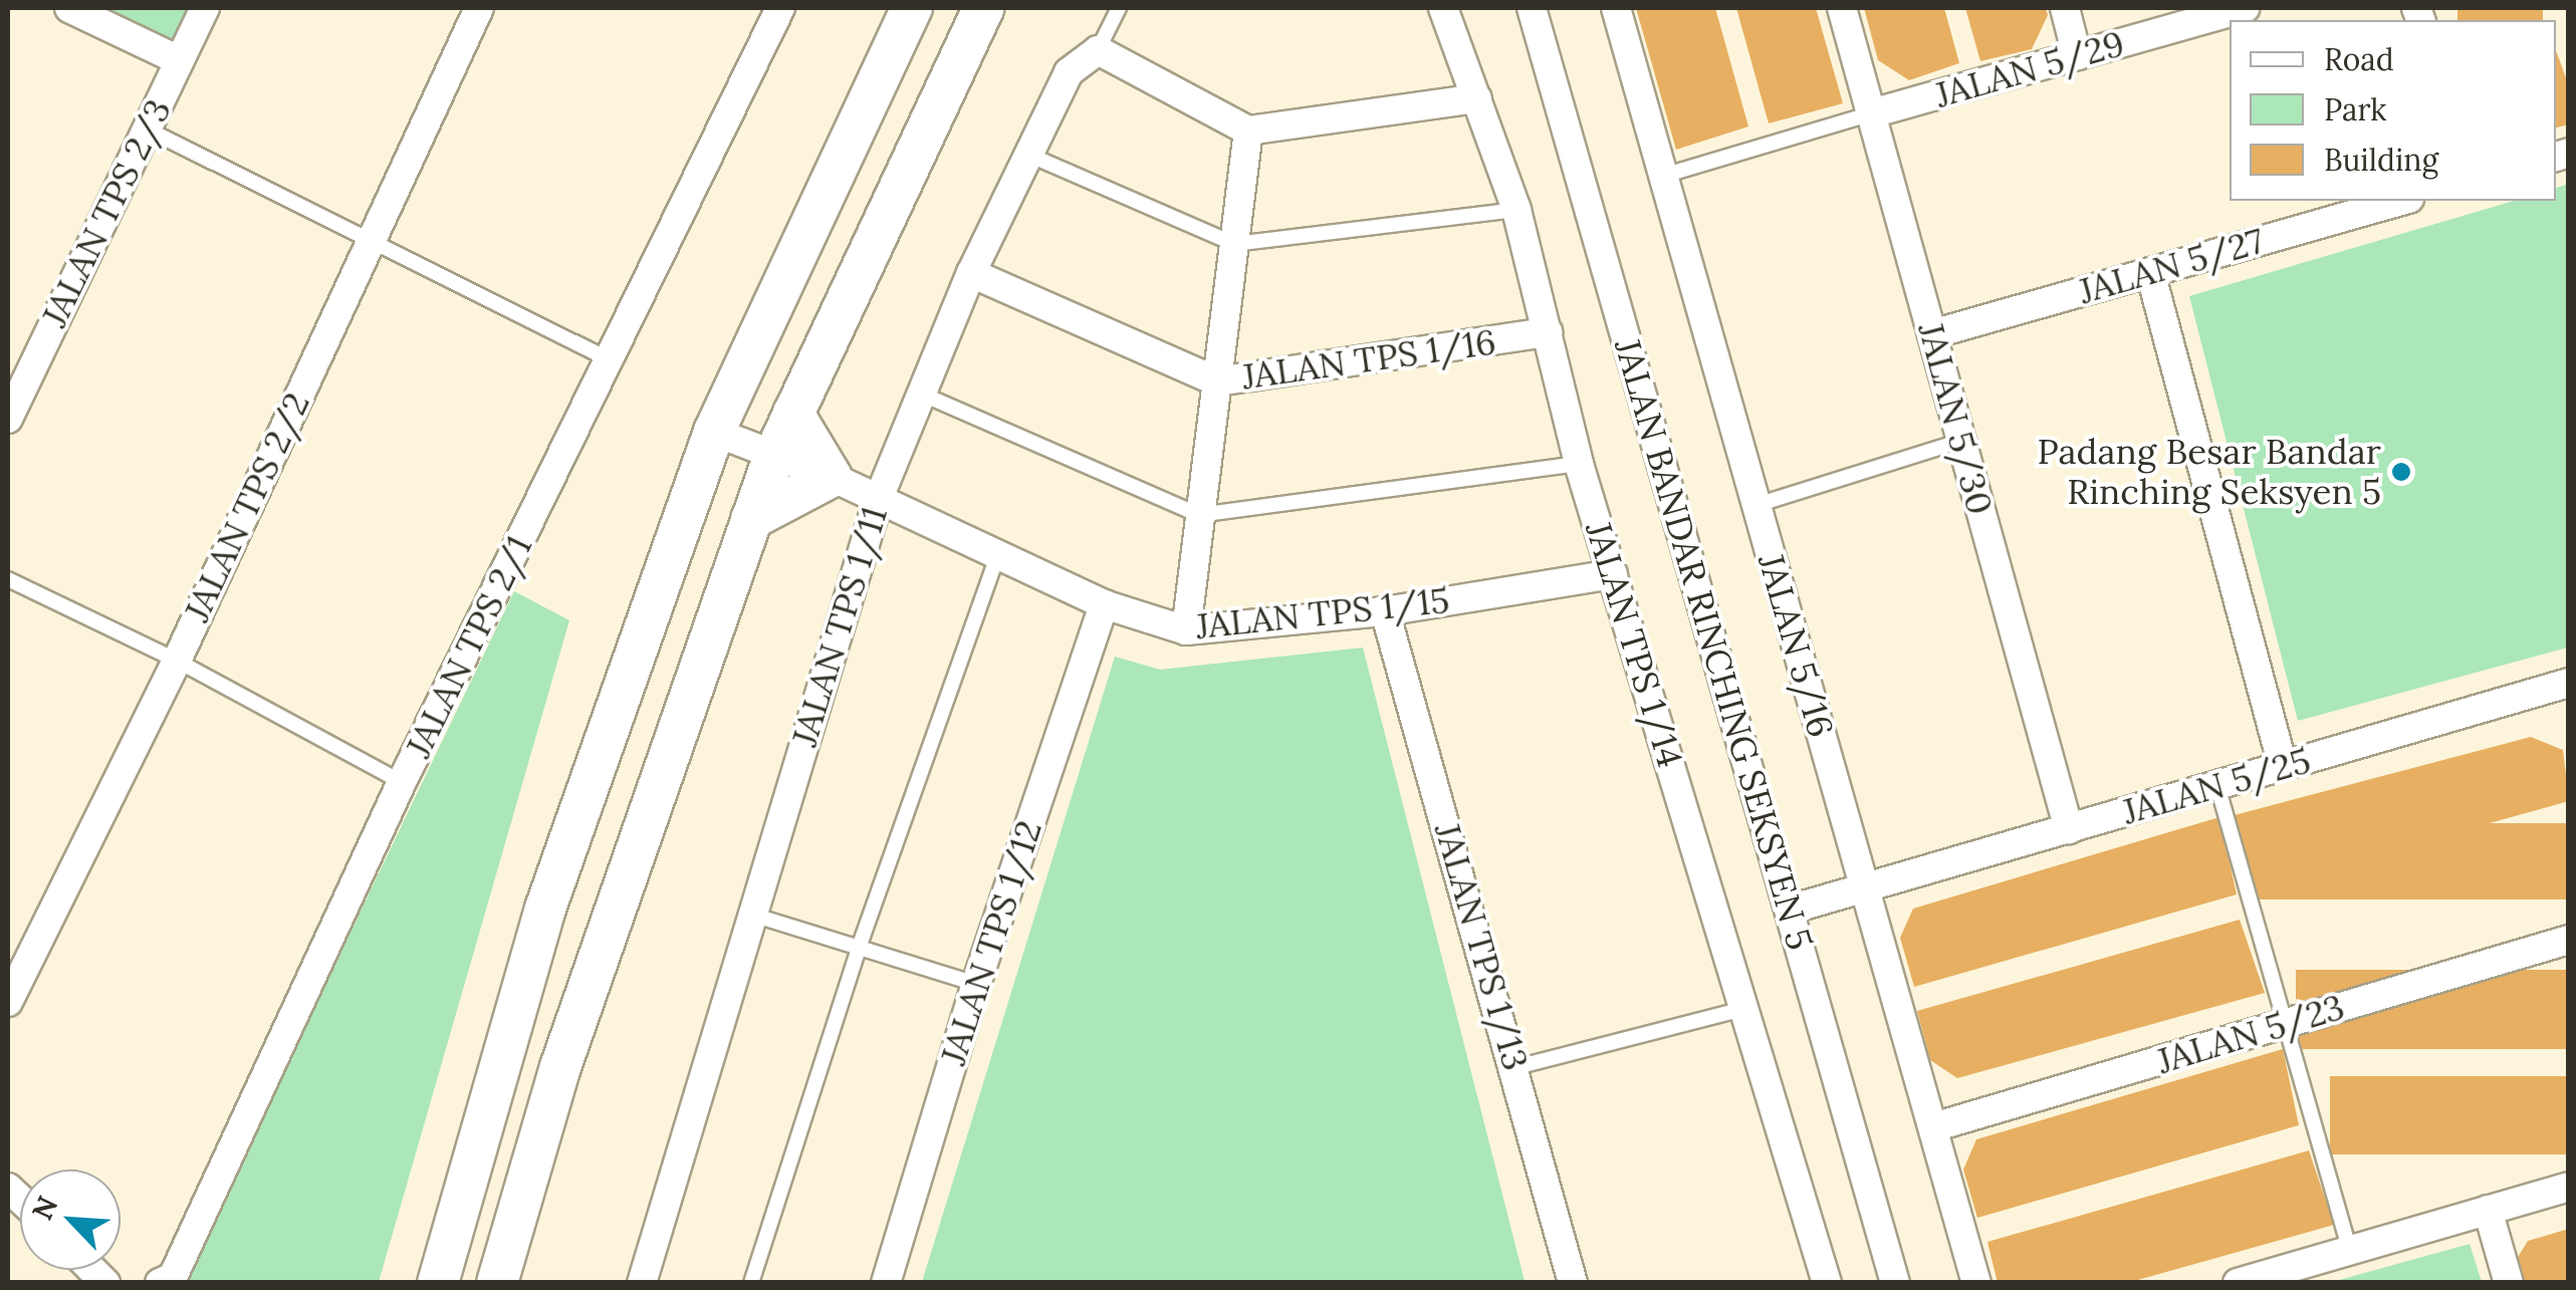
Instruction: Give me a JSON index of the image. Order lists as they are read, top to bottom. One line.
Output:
{"streets":{"street":["JALAN 5/29","JALAN TPS 2/3","JALAN 5/27","JALAN TPS 1/16","JALAN 5/30","JALAN TPS 2/2","JALAN TPS 1/15","JALAN TPS 1/11","JALAN TPS 1/14","JALAN BANDAR RINCHING SEKSYEN 5","JALAN 5/16","JALAN TPS 2/1","JALAN 5/25","JALAN TPS 1/12","JALAN TPS 1/13","JALAN 5/23"]},"crossings":[["JALAN 5/29","JALAN 5/30"],["JALAN 5/27","JALAN 5/30"],["JALAN TPS 1/16","JALAN TPS 1/11"],["JALAN TPS 1/16","JALAN TPS 1/14"],["JALAN 5/30","JALAN 5/25"],["JALAN TPS 1/15","JALAN TPS 1/11"],["JALAN TPS 1/15","JALAN TPS 1/14"],["JALAN TPS 1/15","JALAN TPS 1/12"],["JALAN TPS 1/15","JALAN TPS 1/13"],["JALAN BANDAR RINCHING SEKSYEN 5","JALAN 5/25"],["JALAN 5/16","JALAN 5/25"],["JALAN 5/16","JALAN 5/23"]],"places":["Padang Besar Bandar Rinching Seksyen 5"],"legend":["Road","Park","Building"],"north":"top left"}
